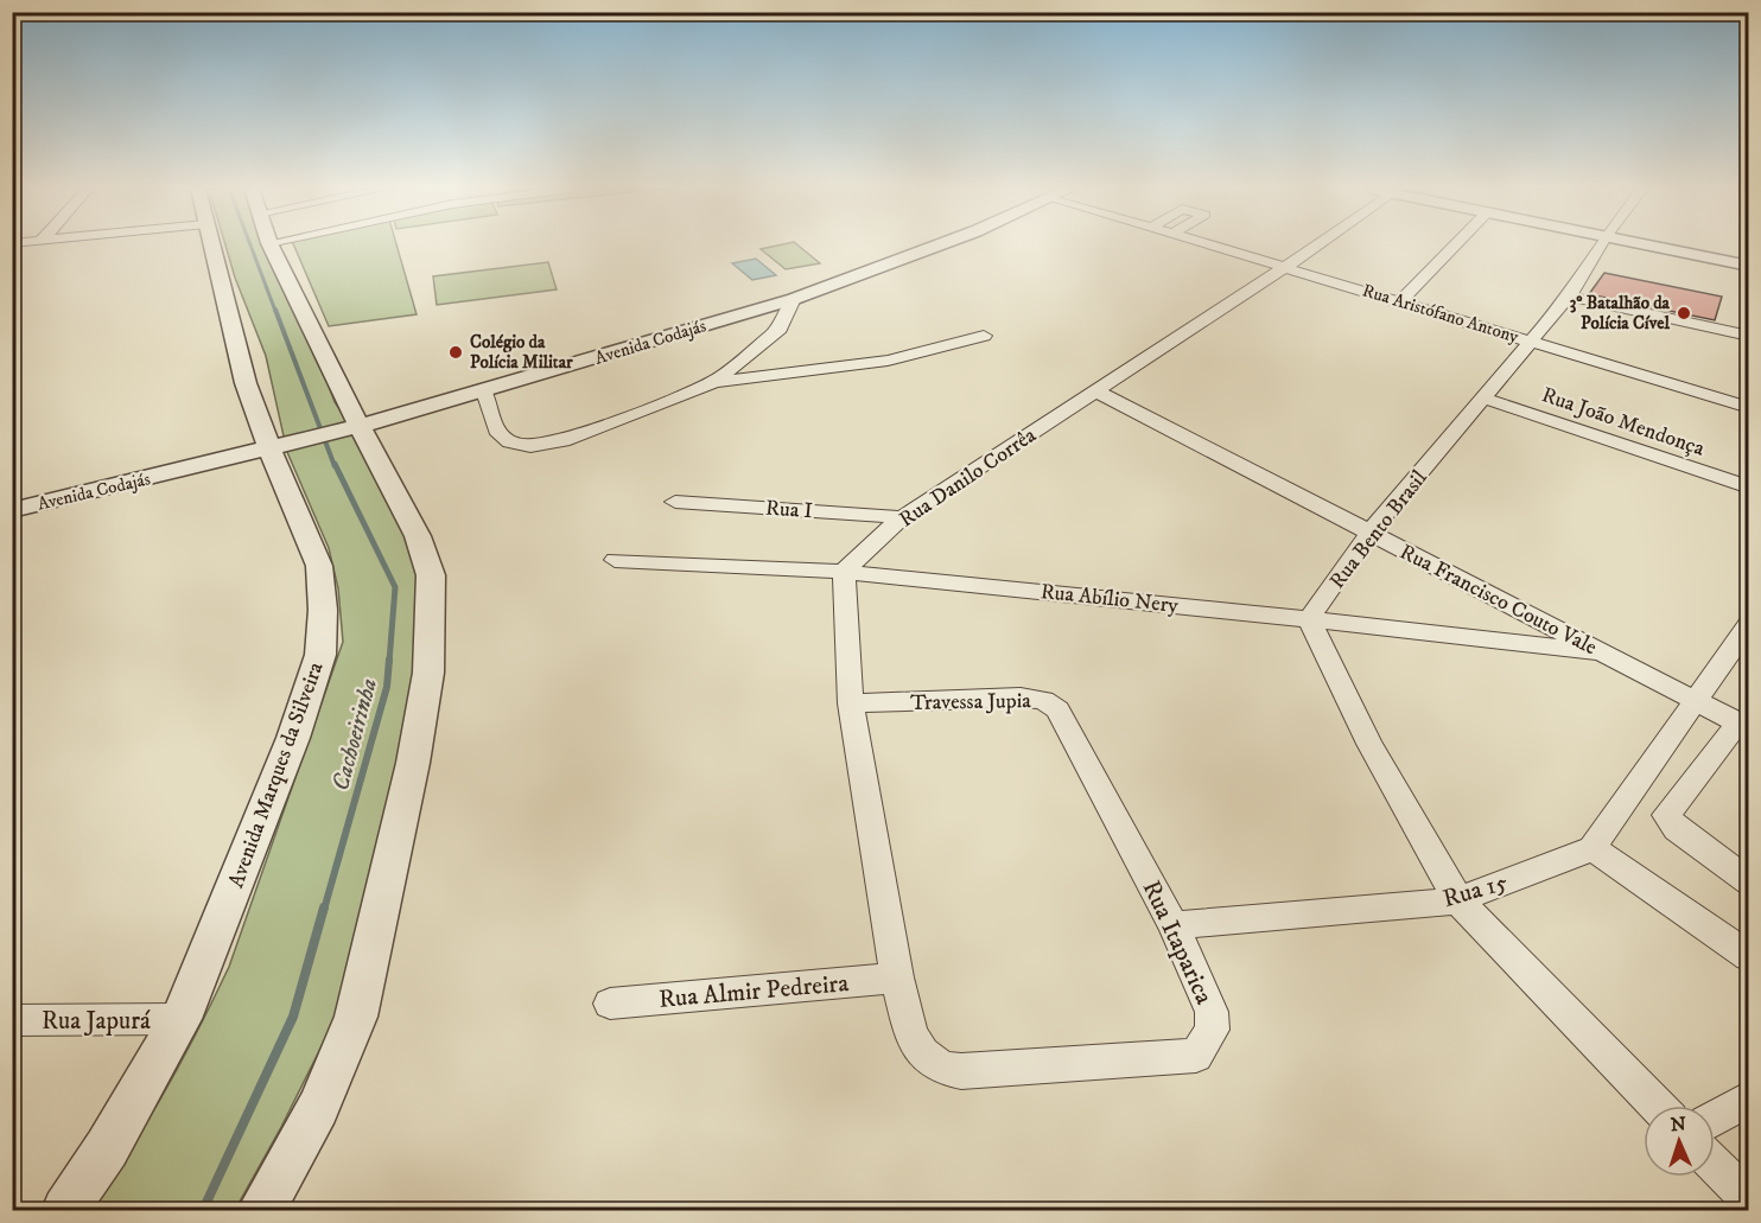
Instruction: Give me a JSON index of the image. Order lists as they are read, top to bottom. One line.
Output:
{"streets":{"street":["Rua Aristófano Antony","Avenida Codajás","Rua João Mendonça","Rua Danilo Corrêa","Rua I","Rua Bento Brasil","Rua Abílio Nery","Rua Francisco Couto Vale","Travessa Jupia","Avenida Marques da Silveira","Rua 15","Rua Itaparica","Rua Almir Pedreira","Rua Japurá"]},"crossings":[["Rua Aristófano Antony","Rua Danilo Corrêa"],["Rua Aristófano Antony","Rua Bento Brasil"],["Avenida Codajás","Avenida Marques da Silveira"],["Rua João Mendonça","Rua Bento Brasil"],["Rua Danilo Corrêa","Rua I"],["Rua Danilo Corrêa","Rua Abílio Nery"],["Rua Danilo Corrêa","Rua Francisco Couto Vale"],["Rua Bento Brasil","Rua Abílio Nery"],["Rua Bento Brasil","Rua Francisco Couto Vale"],["Rua Abílio Nery","Rua Francisco Couto Vale"],["Travessa Jupia","Rua Itaparica"],["Avenida Marques da Silveira","Rua Japurá"],["Rua 15","Rua Itaparica"],["Rua Itaparica","Rua Almir Pedreira"]],"water":["Cachoeirinha"],"places":["3º Batalhão da Polícia Cível","Colégio da Polícia Militar"],"north":"top"}
